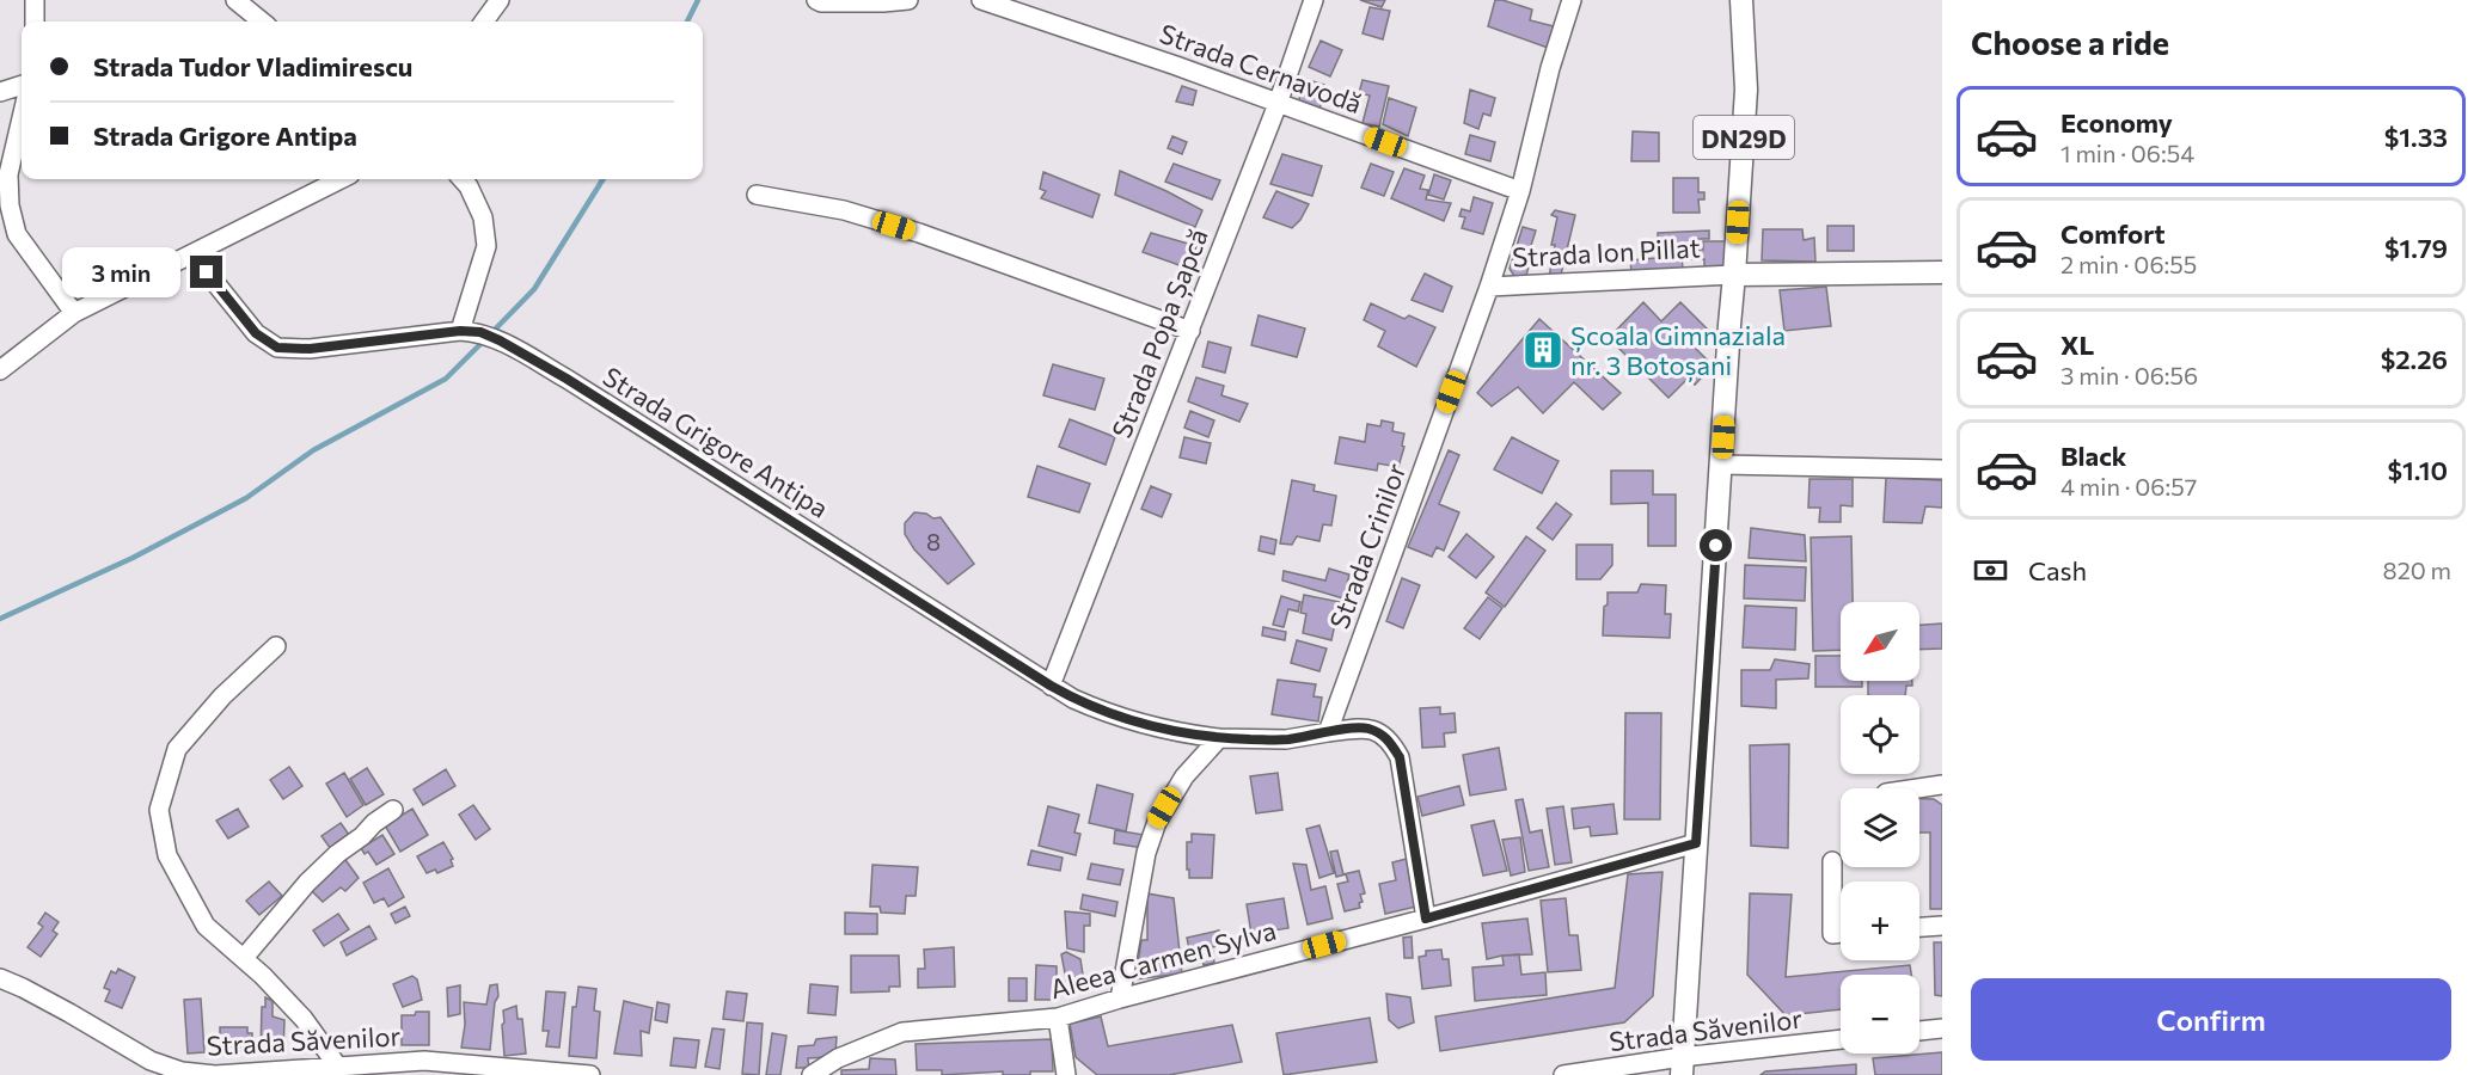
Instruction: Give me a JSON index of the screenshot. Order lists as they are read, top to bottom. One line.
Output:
{"streets":{"main road":["DN29D","Strada Ion Pillat"],"street":["Strada Cernavodă","Strada Popa Șapcă","Strada Grigore Antipa","Strada Crinilor","Aleea Carmen Sylva","Strada Săvenilor"]},"crossings":[["Strada Cernavodă","Strada Popa Șapcă"],["Strada Cernavodă","Strada Crinilor"],["DN29D","Strada Ion Pillat"],["DN29D","Aleea Carmen Sylva"],["DN29D","Strada Săvenilor"],["Strada Ion Pillat","Strada Crinilor"],["Strada Popa Șapcă","Strada Grigore Antipa"]],"places":{"building":["Școala Gimnaziala nr. 3 Botoșani"]},"house_numbers":["8"],"north":"bottom left","page":{"heading":"Choose a ride","banner":["Strada Tudor Vladimirescu","Strada Grigore Antipa"],"list":[{"name":"Economy","note":"1 min · 06:54","value":"$1.33"},{"name":"Comfort","note":"2 min · 06:55","value":"$1.79"},{"name":"XL","note":"3 min · 06:56","value":"$2.26"},{"name":"Black","note":"4 min · 06:57","value":"$1.10"}],"bubble":"3 min","pay":["Cash","820 m"],"map_buttons":["+","−"],"buttons":"Confirm"}}
